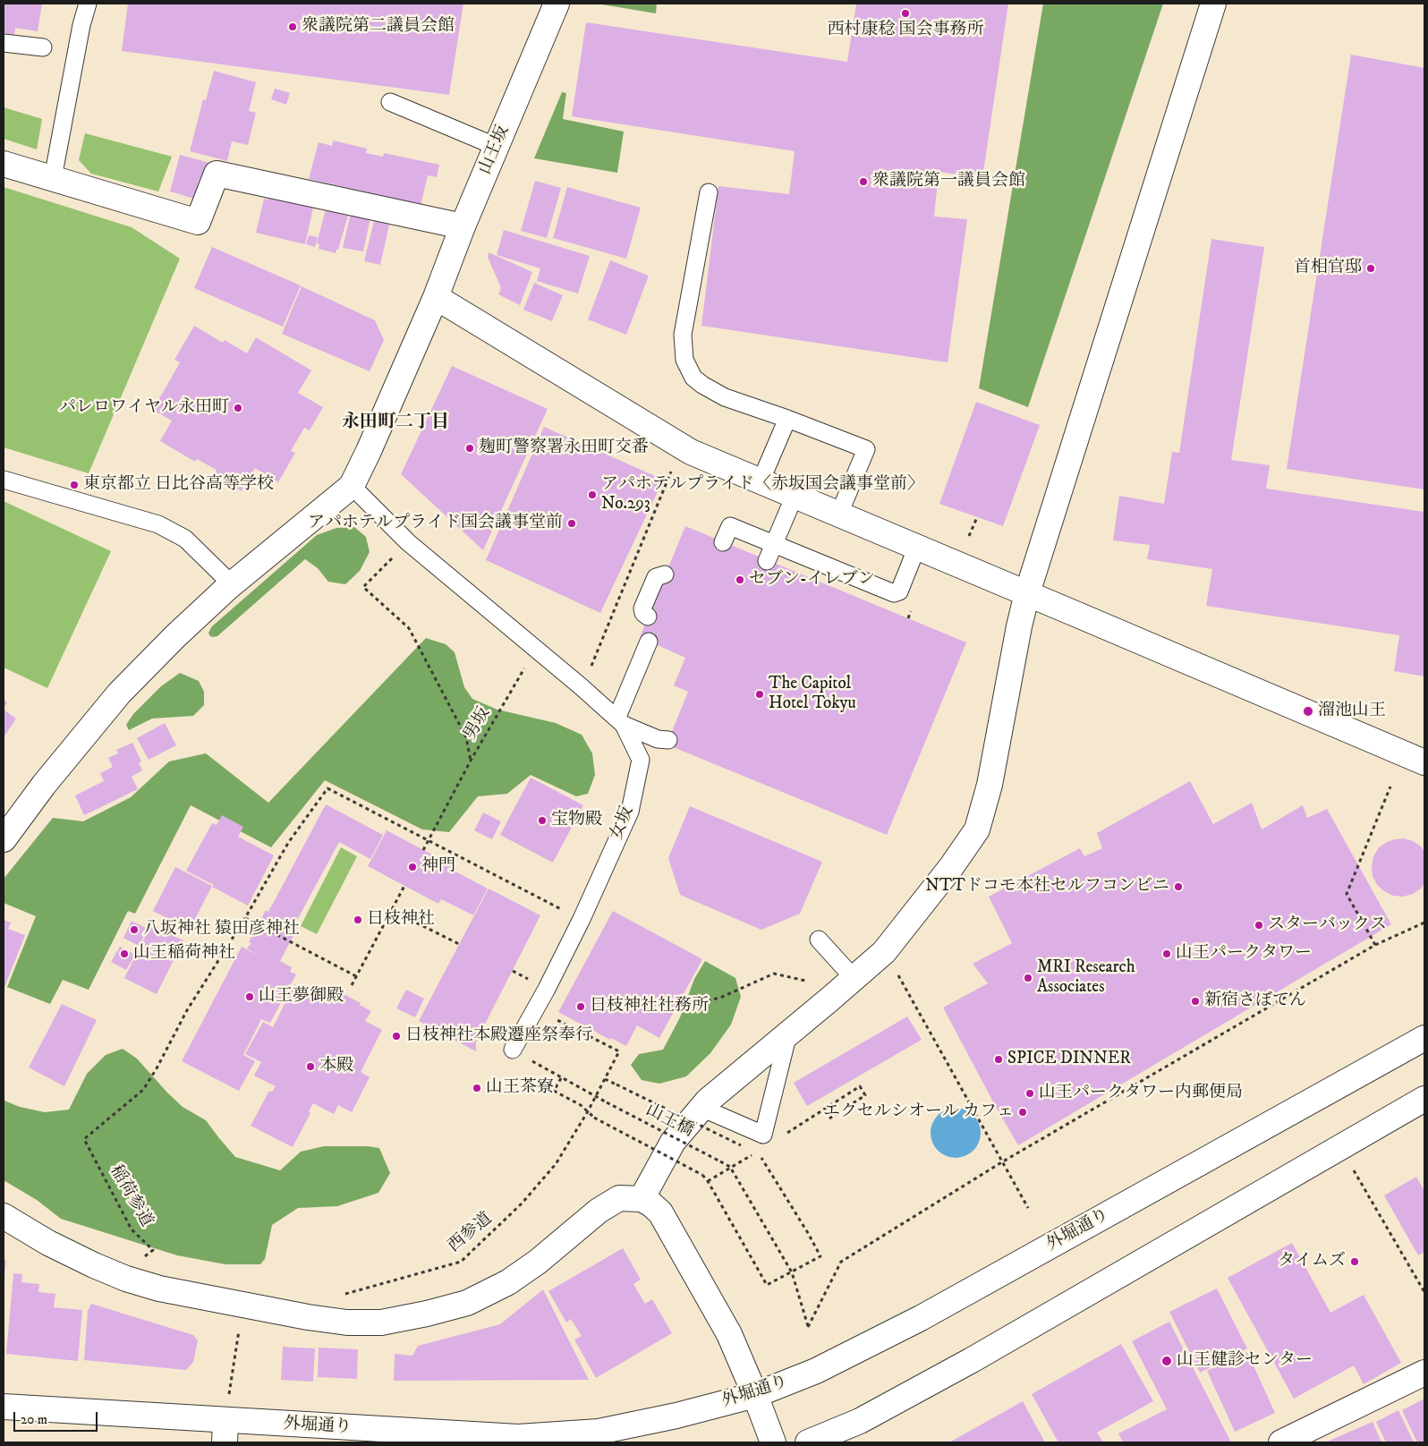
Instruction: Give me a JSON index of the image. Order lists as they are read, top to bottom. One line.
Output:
{"streets":{"street":["山王坂","外堀通り"],"lane":["女坂"],"path":["男坂","山王橋","稲荷参道","西参道"]},"crossings":[["女坂","山王橋"],["女坂","西参道"],["山王橋","西参道"]],"districts":["永田町二丁目"],"places":["西村康稔 国会事務所","衆議院第二議員会館","衆議院第一議員会館","首相官邸","パレロワイヤル永田町","麹町警察署永田町交番","東京都立 日比谷高等学校","アパホテルプライド〈赤坂国会議事堂前〉 No.293","アパホテルプライド国会議事堂前","セブン-イレブン","The Capitol Hotel Tokyu","溜池山王","宝物殿","神門","NTTドコモ本社セルフコンビニ","日枝神社","スターバックス","八坂神社 猿田彦神社","山王稲荷神社","山王パークタワー","MRI Research Associates","山王夢御殿","新宿さぼてん","日枝神社社務所","日枝神社本殿遷座祭奉行","SPICE DINNER","本殿","山王茶寮","山王パークタワー内郵便局","エクセルシオール カフェ","タイムズ","山王健診センター"],"scale_bar":"20 m"}
